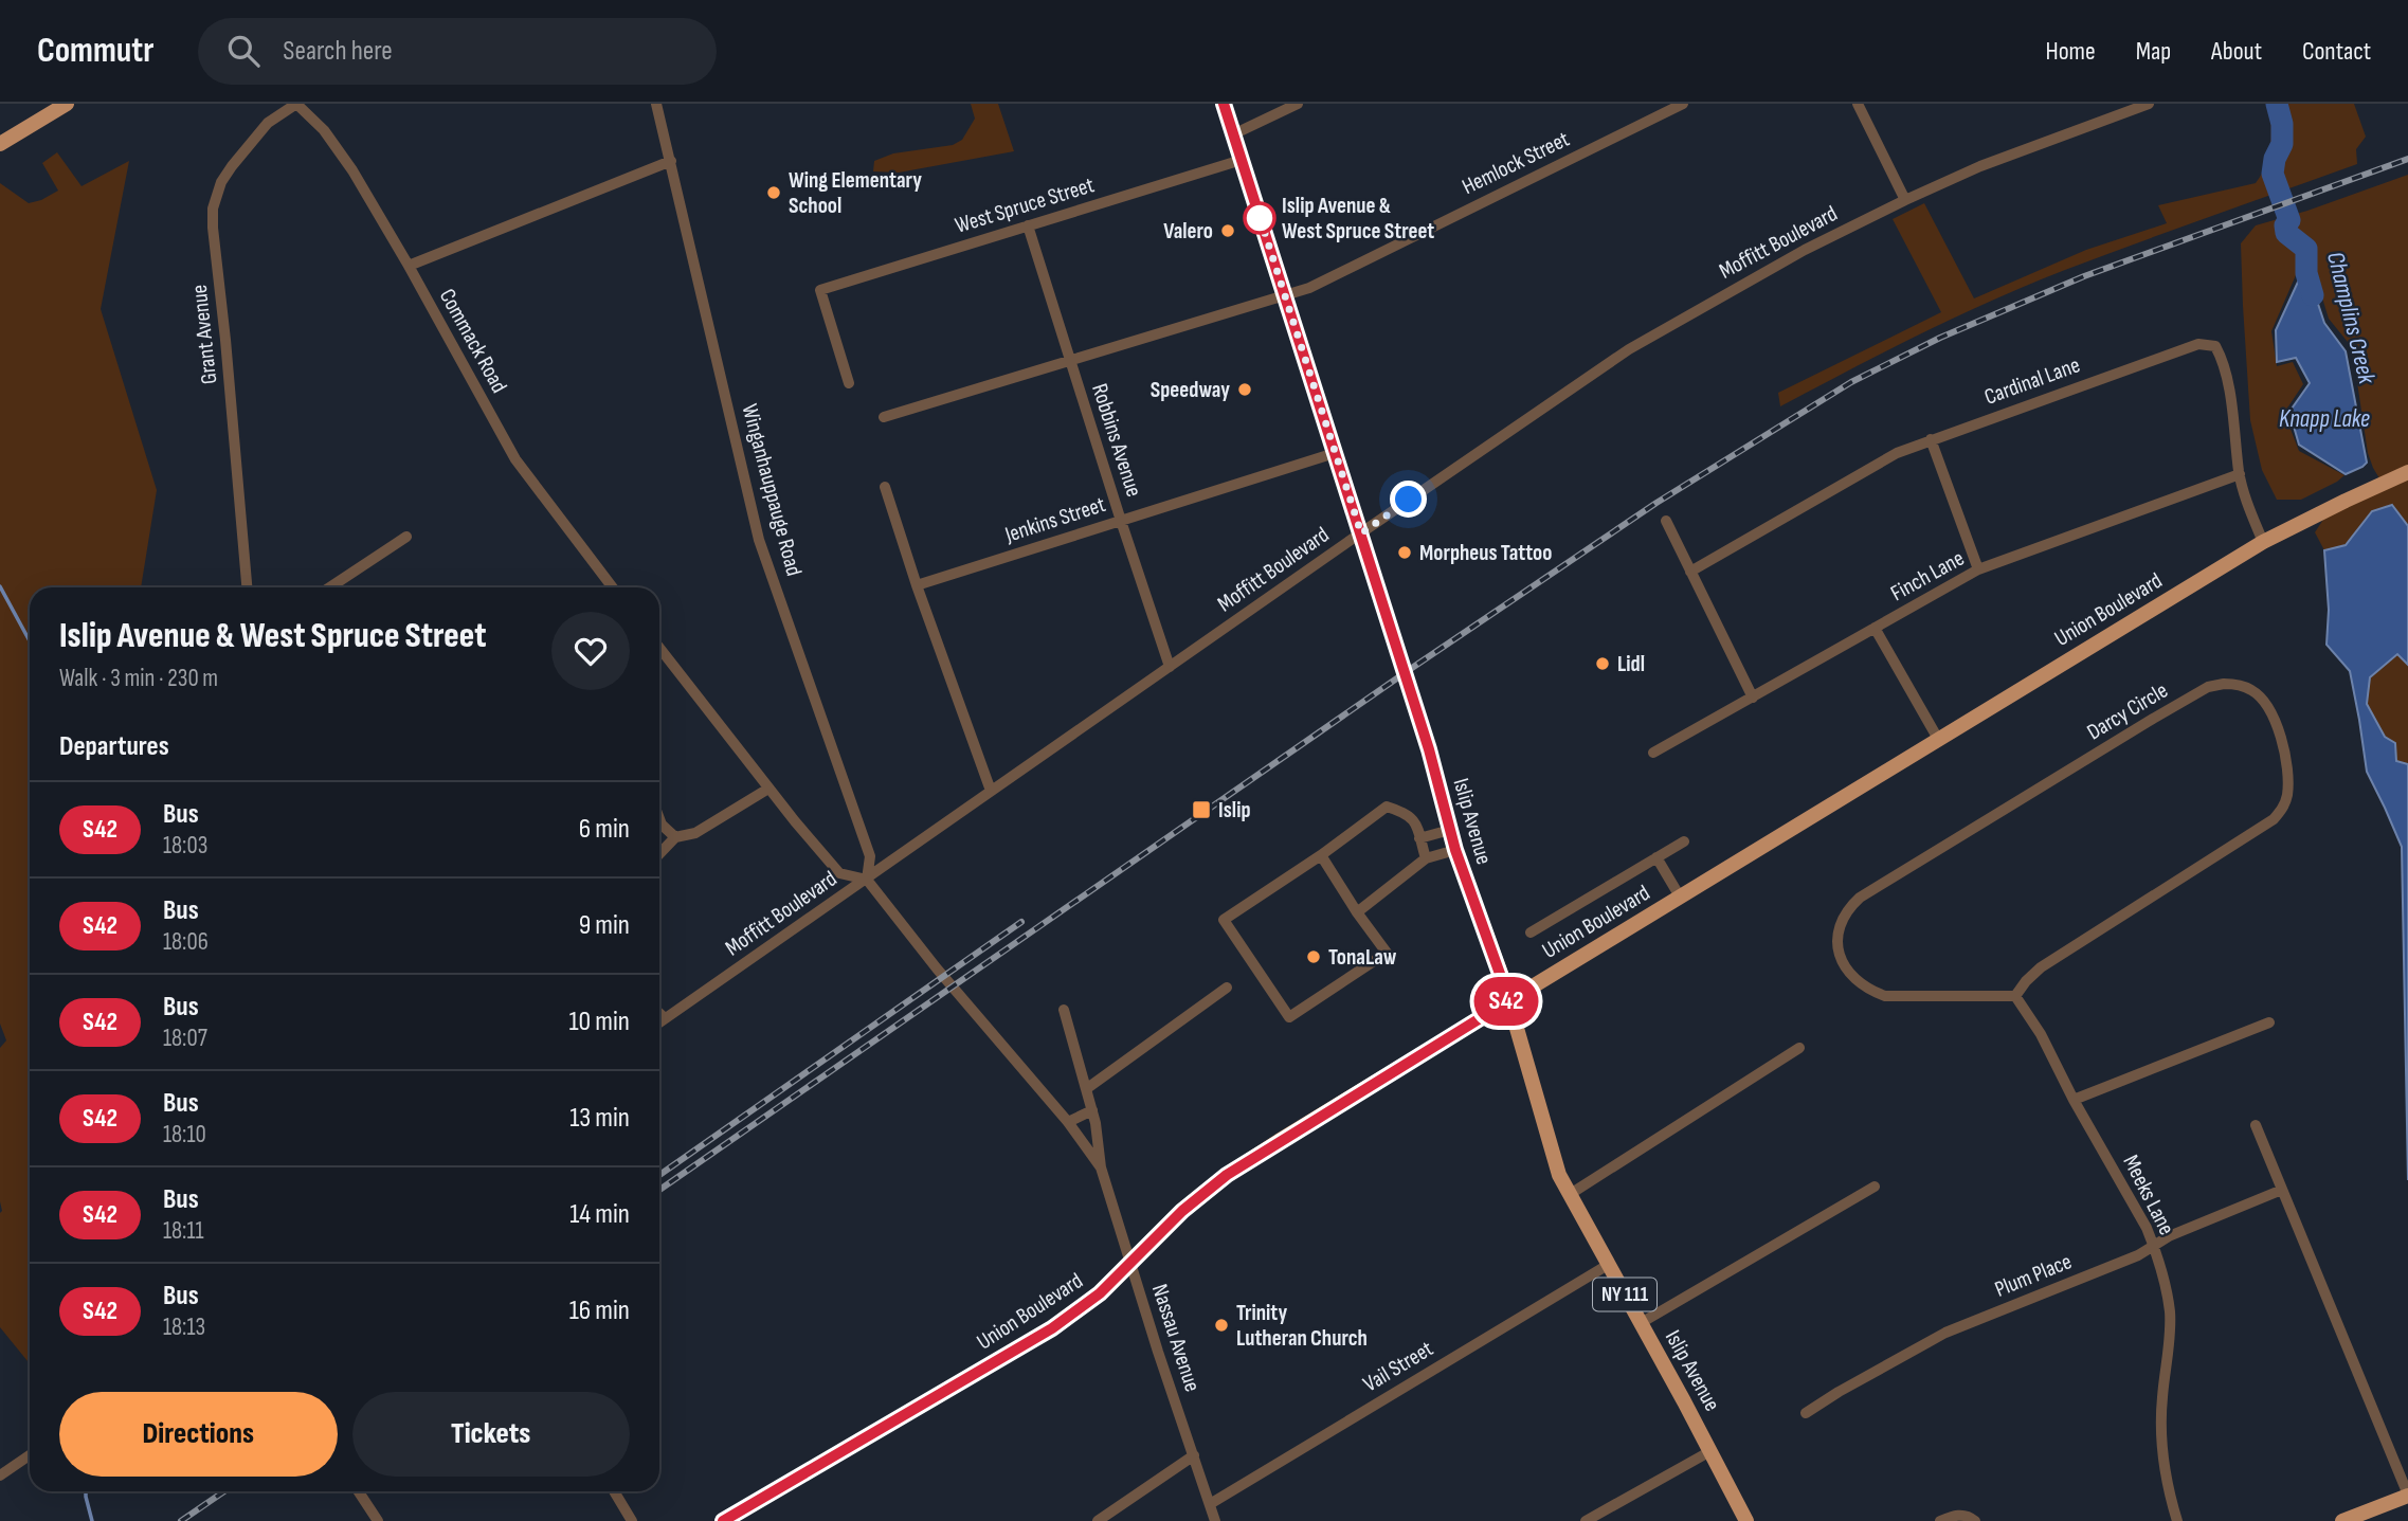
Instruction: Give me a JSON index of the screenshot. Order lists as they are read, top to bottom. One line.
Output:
{"streets":{"main road":["Union Boulevard","Islip Avenue","NY 111"],"street":["Hemlock Street","West Spruce Street","Moffitt Boulevard","Grant Avenue","Commack Road","Cardinal Lane","Robbins Avenue","Winganhauppauge Road","Jenkins Street","Finch Lane","Darcy Circle","Meeks Lane","Plum Place","Nassau Avenue","Vail Street"]},"crossings":[["Hemlock Street","Robbins Avenue"],["Hemlock Street","Islip Avenue"],["West Spruce Street","Robbins Avenue"],["West Spruce Street","Islip Avenue"],["Moffitt Boulevard","Robbins Avenue"],["Moffitt Boulevard","Winganhauppauge Road"],["Moffitt Boulevard","Islip Avenue"],["Moffitt Boulevard","Nassau Avenue"],["Grant Avenue","Commack Road"],["Cardinal Lane","Finch Lane"],["Cardinal Lane","Union Boulevard"],["Robbins Avenue","Jenkins Street"],["Winganhauppauge Road","Nassau Avenue"],["Jenkins Street","Islip Avenue"],["Union Boulevard","Islip Avenue"],["Union Boulevard","Nassau Avenue"],["Darcy Circle","Meeks Lane"],["Islip Avenue","Vail Street"],["Meeks Lane","Plum Place"],["Nassau Avenue","Vail Street"]],"water":["Champlins Creek","Knapp Lake"],"places":{"other":["Wing Elementary School","Islip Avenue & West Spruce Street","Valero","Speedway","Morpheus Tattoo","Lidl","TonaLaw","Trinity Lutheran Church"],"transit":["Islip"]},"lines":["bus line S42"],"page":{"header":"Commutr","search":"Search here","nav":["Home","Map","About","Contact"],"on_map":"S42","heading":[["Islip Avenue & West Spruce Street","Walk · 3 min · 230 m"],"Departures"],"list":[{"mark":"S42","name":"Bus","note":"18:03","value":"6 min"},{"mark":"S42","name":"Bus","note":"18:06","value":"9 min"},{"mark":"S42","name":"Bus","note":"18:07","value":"10 min"},{"mark":"S42","name":"Bus","note":"18:10","value":"13 min"},{"mark":"S42","name":"Bus","note":"18:11","value":"14 min"},{"mark":"S42","name":"Bus","note":"18:13","value":"16 min"}],"buttons":["Directions","Tickets"]}}
